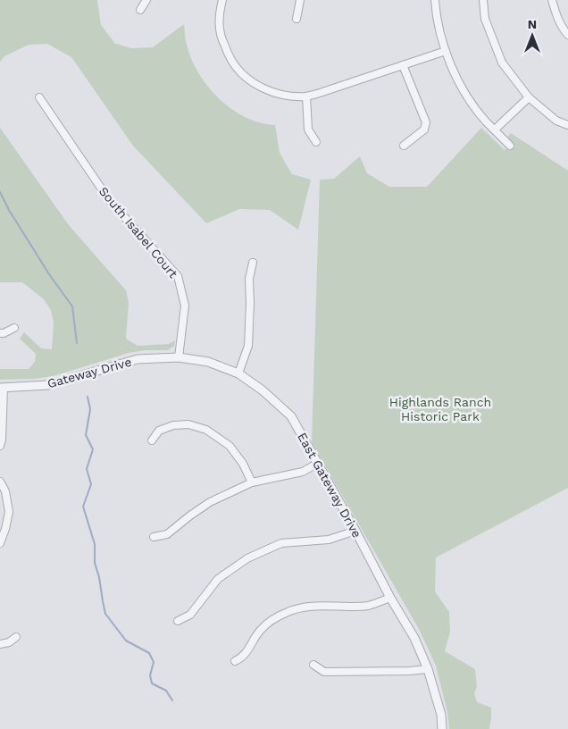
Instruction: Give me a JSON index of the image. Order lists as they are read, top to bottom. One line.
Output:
{"streets":{"street":["South Isabel Court","Gateway Drive","East Gateway Drive"]},"crossings":[["South Isabel Court","Gateway Drive"],["South Isabel Court","East Gateway Drive"],["Gateway Drive","East Gateway Drive"]],"parks":["Highlands Ranch Historic Park"],"north":"top"}
